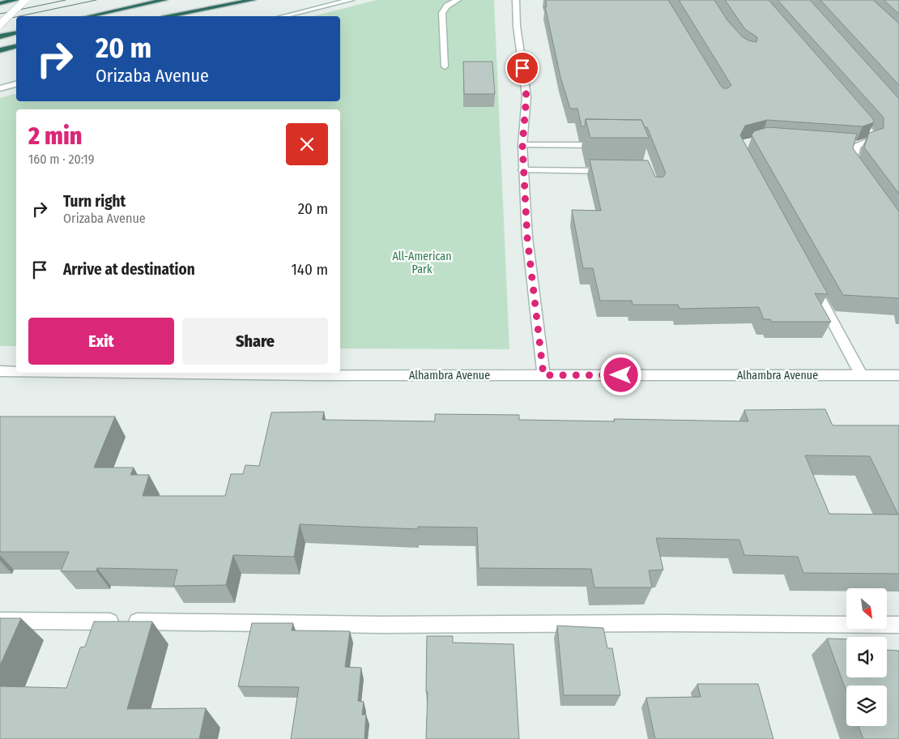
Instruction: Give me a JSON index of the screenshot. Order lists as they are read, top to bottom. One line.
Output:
{"streets":{"street":["Alhambra Avenue"]},"parks":["All-American Park"],"north":"bottom right","page":{"turn":["20 m","Orizaba Avenue"],"heading":["2 min","160 m · 20:19"],"list":[{"name":"Turn right","note":"Orizaba Avenue","value":"20 m"},{"name":"Arrive at destination","value":"140 m"}],"buttons":["Exit","Share"]}}
